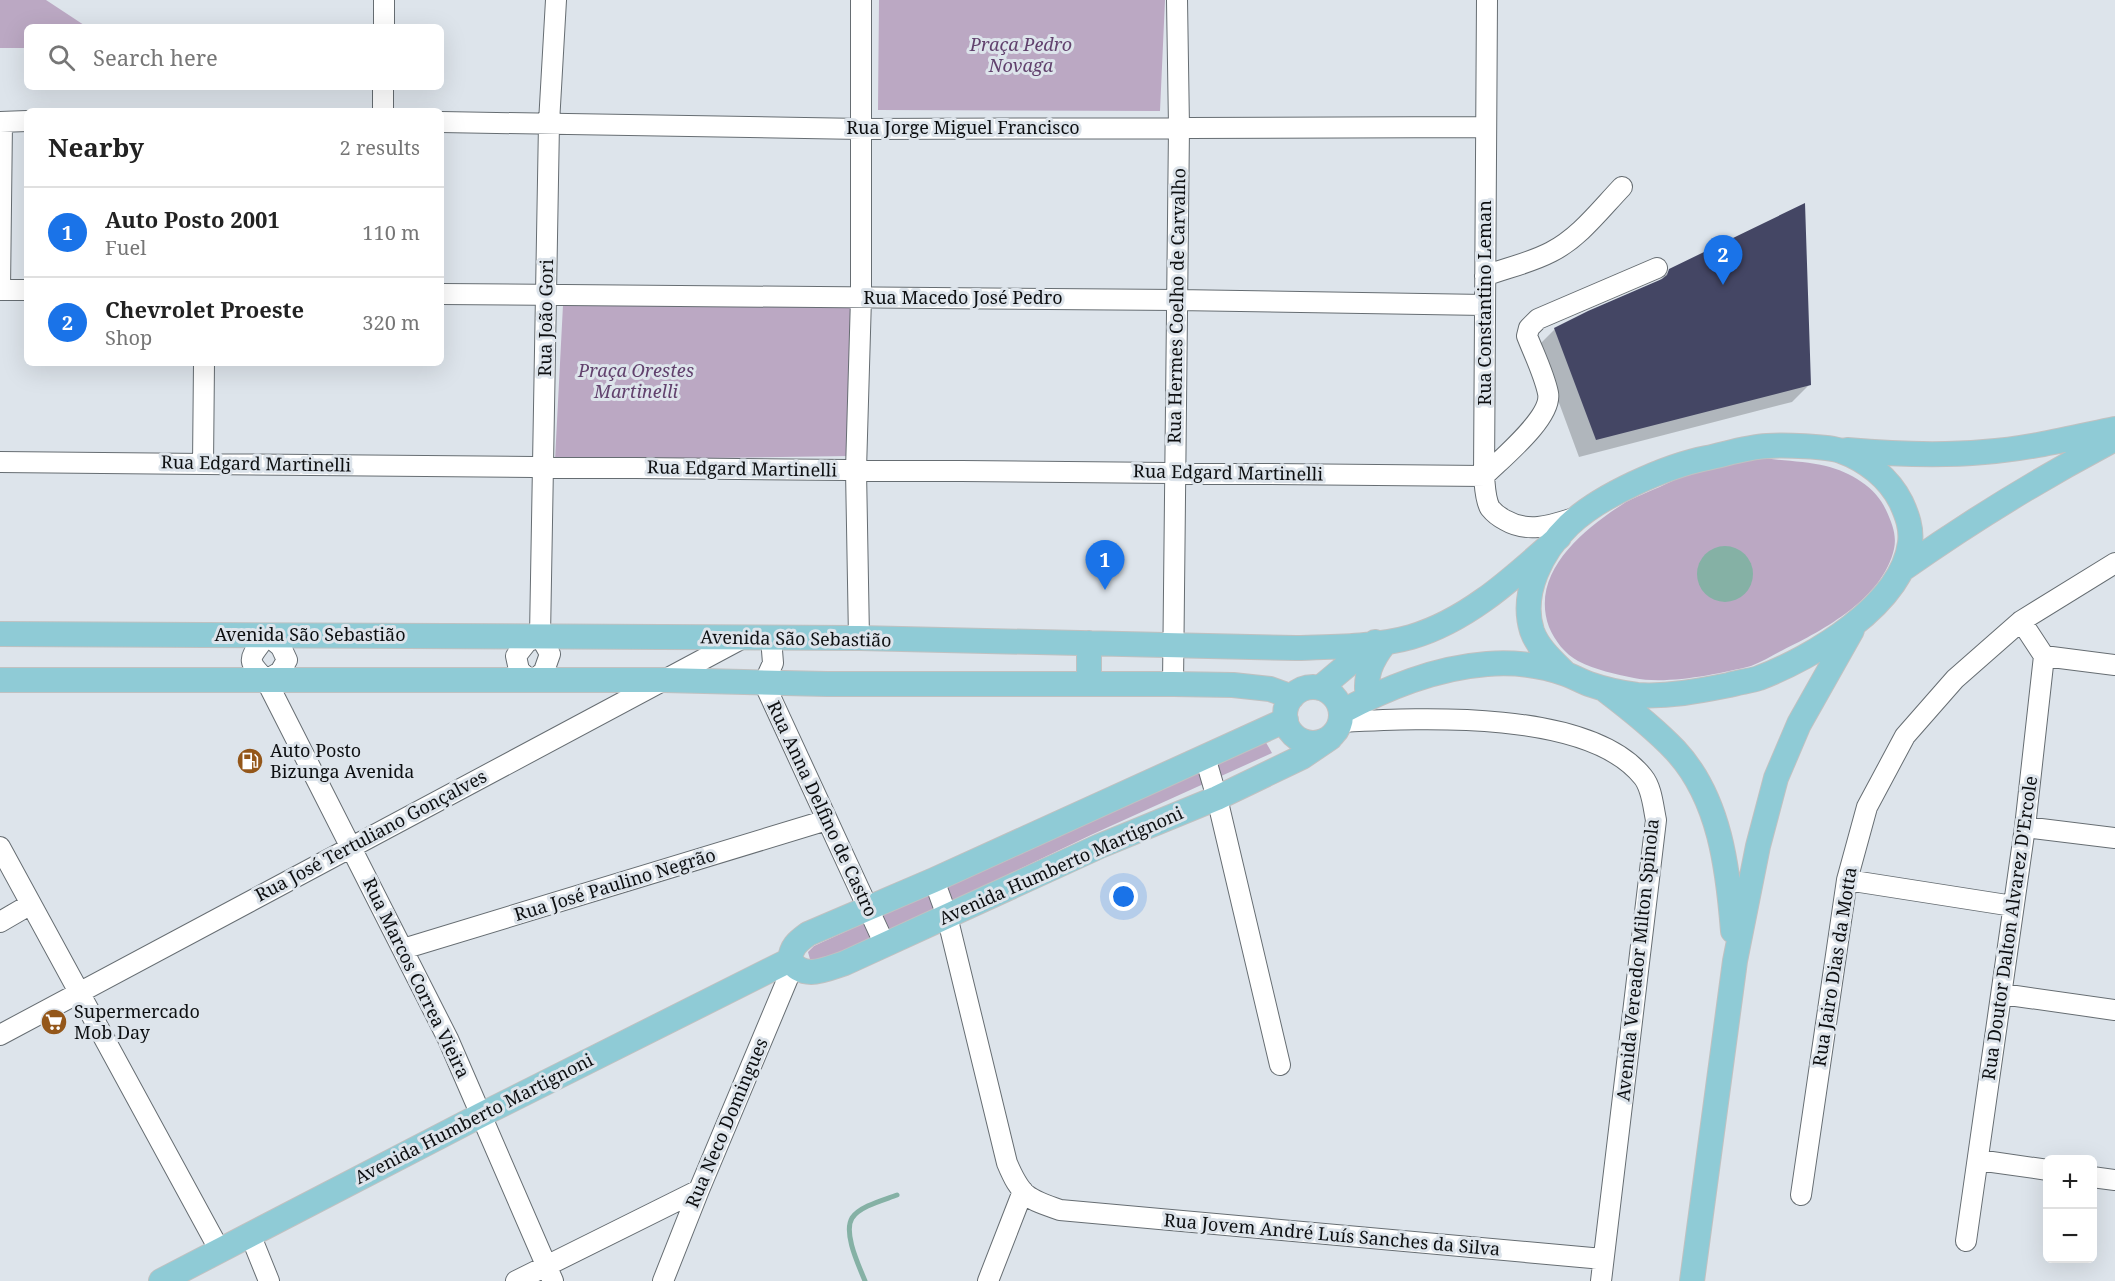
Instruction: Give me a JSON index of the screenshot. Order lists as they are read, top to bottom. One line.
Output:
{"streets":{"main road":["Avenida São Sebastião","Avenida Humberto Martignoni"],"street":["Rua Jorge Miguel Francisco","Rua Macedo José Pedro","Rua Constantino Leman","Rua Hermes Coelho de Carvalho","Rua João Gori","Rua Edgard Martinelli","Rua Anna Delfino de Castro","Rua José Tertuliano Gonçalves","Rua José Paulino Negrão","Rua Doutor Dalton Alvarez D'Ercole","Avenida Vereador Milton Spinola","Rua Jairo Dias da Motta","Rua Marcos Correa Vieira","Rua Neco Domingues","Rua Jovem André Luís Sanches da Silva"]},"crossings":[["Rua Jorge Miguel Francisco","Rua Constantino Leman"],["Rua Jorge Miguel Francisco","Rua Hermes Coelho de Carvalho"],["Rua Jorge Miguel Francisco","Rua João Gori"],["Rua Macedo José Pedro","Rua Constantino Leman"],["Rua Macedo José Pedro","Rua Hermes Coelho de Carvalho"],["Rua Macedo José Pedro","Rua João Gori"],["Rua Constantino Leman","Rua Edgard Martinelli"],["Rua Hermes Coelho de Carvalho","Rua Edgard Martinelli"],["Rua Hermes Coelho de Carvalho","Avenida São Sebastião"],["Rua João Gori","Rua Edgard Martinelli"],["Rua João Gori","Avenida São Sebastião"],["Avenida São Sebastião","Rua Anna Delfino de Castro"],["Avenida São Sebastião","Rua José Tertuliano Gonçalves"],["Avenida São Sebastião","Rua Marcos Correa Vieira"],["Rua Anna Delfino de Castro","Avenida Humberto Martignoni"],["Rua Anna Delfino de Castro","Rua José Paulino Negrão"],["Rua José Tertuliano Gonçalves","Rua Marcos Correa Vieira"],["Avenida Humberto Martignoni","Avenida Vereador Milton Spinola"],["Avenida Humberto Martignoni","Rua Marcos Correa Vieira"],["Avenida Humberto Martignoni","Rua Neco Domingues"],["Rua José Paulino Negrão","Rua Marcos Correa Vieira"],["Avenida Vereador Milton Spinola","Rua Jovem André Luís Sanches da Silva"]],"parks":["Praça Pedro Novaga","Praça Orestes Martinelli"],"places":{"fuel station":["Auto Posto Bizunga Avenida"],"supermarket":["Supermercado Mob Day"]},"page":{"search":"Search here","heading":["Nearby","2 results"],"list":[{"mark":"1","name":"Auto Posto 2001","note":"Fuel","value":"110 m"},{"mark":"2","name":"Chevrolet Proeste","note":"Shop","value":"320 m"}],"pins":["2","1"],"map_buttons":["+","−"]}}
